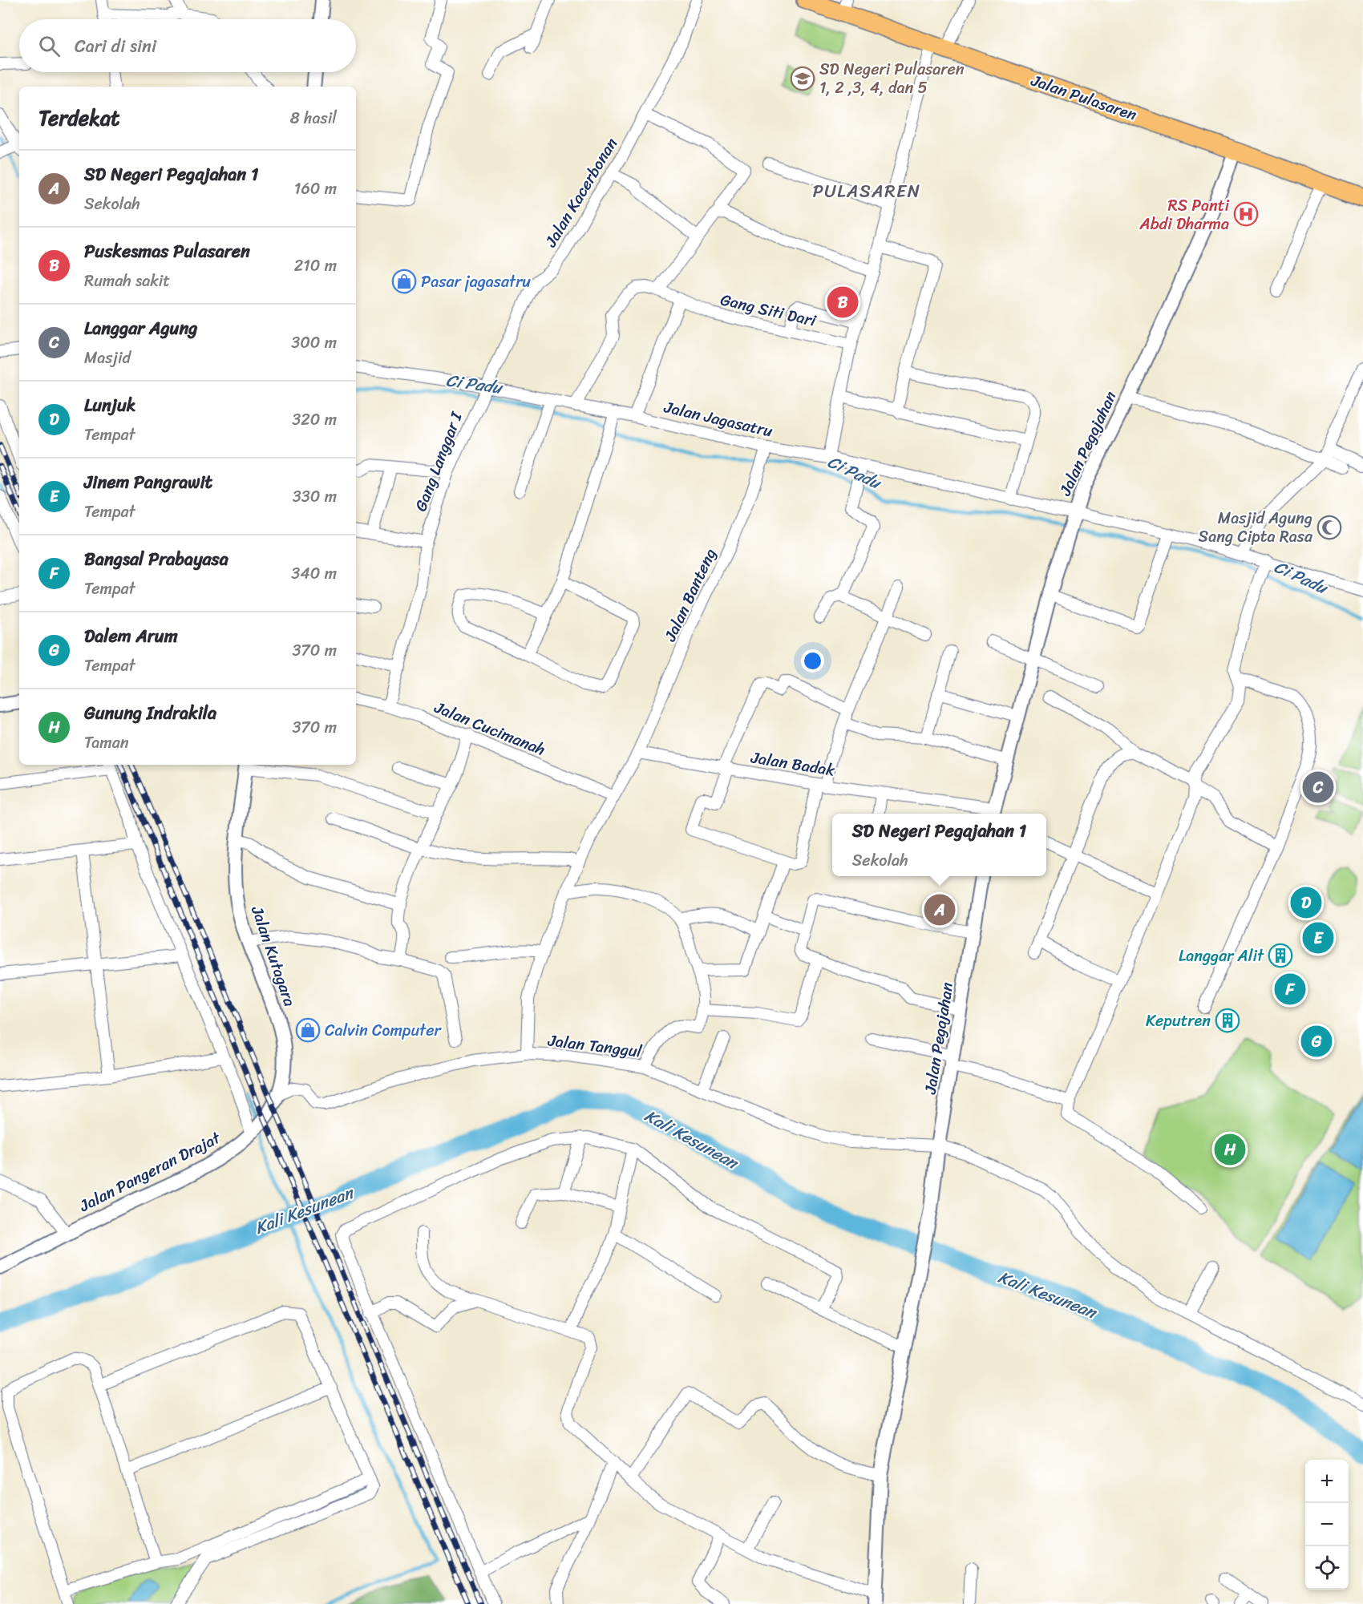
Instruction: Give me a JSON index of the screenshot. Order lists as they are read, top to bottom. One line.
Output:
{"streets":{"main road":["Jalan Pulasaren"],"street":["Jalan Kacerbonan","Gang Siti Dari","Jalan Jagasatru","Jalan Pegajahan","Gang Langgar I","Jalan Banteng","Jalan Cucimanah","Jalan Badak","Jalan Kutagara","Jalan Tanggul","Jalan Pangeran Drajat"]},"crossings":[["Jalan Pulasaren","Jalan Pegajahan"],["Jalan Kacerbonan","Jalan Jagasatru"],["Jalan Kacerbonan","Gang Langgar I"],["Gang Siti Dari","Jalan Jagasatru"],["Jalan Jagasatru","Jalan Pegajahan"],["Jalan Jagasatru","Gang Langgar I"],["Jalan Jagasatru","Jalan Banteng"],["Jalan Pegajahan","Jalan Badak"],["Jalan Pegajahan","Jalan Tanggul"],["Gang Langgar I","Jalan Cucimanah"],["Jalan Banteng","Jalan Badak"],["Jalan Kutagara","Jalan Pangeran Drajat"],["Jalan Tanggul","Jalan Pangeran Drajat"]],"districts":["PULASAREN"],"water":["Ci Padu","Kali Kesunean"],"places":{"school or university":["SD Negeri Pulasaren 1, 2 ,3, 4, dan 5"],"hospital":["RS Panti Abdi Dharma"],"shop":["Pasar jagasatru","Calvin Computer"],"mosque":["Masjid Agung Sang Cipta Rasa"],"building":["Langgar Alit","Keputren"]},"page":{"search":"Cari di sini","heading":["Terdekat","8 hasil"],"list":[{"mark":"A","name":"SD Negeri Pegajahan 1","note":"Sekolah","value":"160 m"},{"mark":"B","name":"Puskesmas Pulasaren","note":"Rumah sakit","value":"210 m"},{"mark":"C","name":"Langgar Agung","note":"Masjid","value":"300 m"},{"mark":"D","name":"Lunjuk","note":"Tempat","value":"320 m"},{"mark":"E","name":"Jinem Pangrawit","note":"Tempat","value":"330 m"},{"mark":"F","name":"Bangsal Prabayasa","note":"Tempat","value":"340 m"},{"mark":"G","name":"Dalem Arum","note":"Tempat","value":"370 m"},{"mark":"H","name":"Gunung Indrakila","note":"Taman","value":"370 m"}],"pins":["B","C","D","A","E","F","G","H"],"popup":["SD Negeri Pegajahan 1","Sekolah"],"map_buttons":["+","−"]}}
